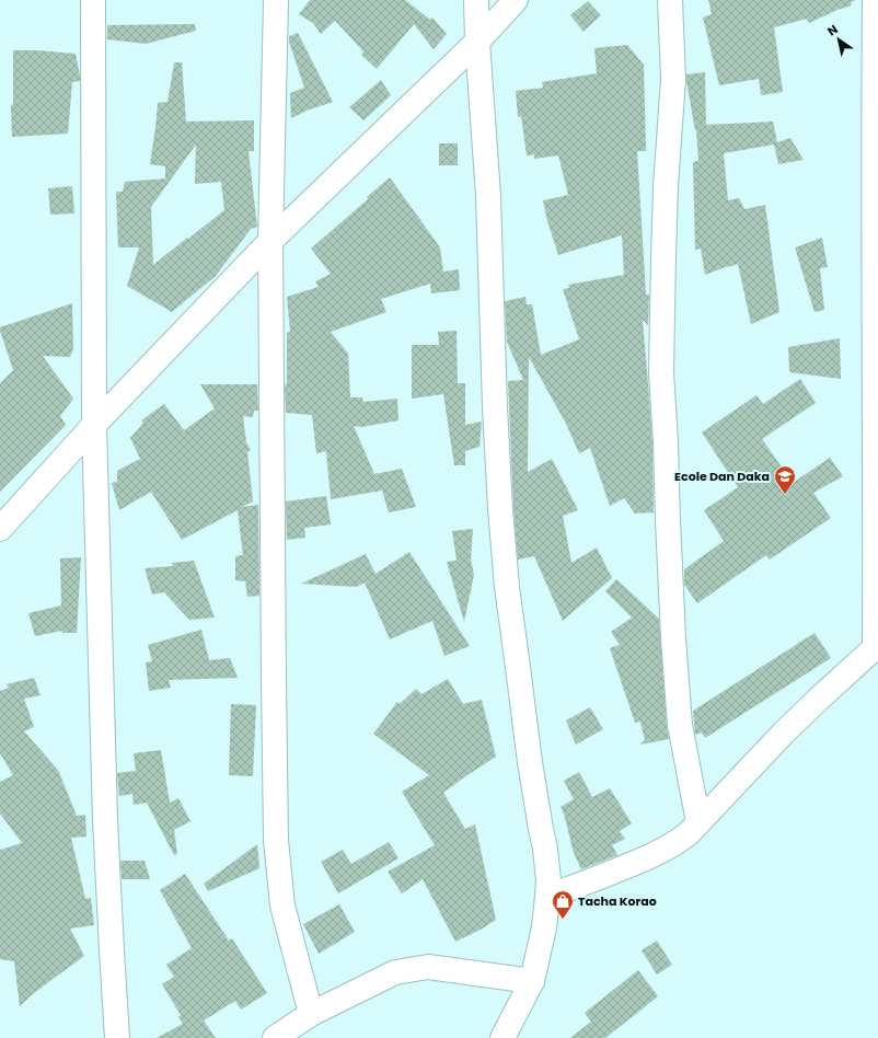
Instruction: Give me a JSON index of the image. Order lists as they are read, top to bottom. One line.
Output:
{"places":{"school or university":["Ecole Dan Daka"],"shop":["Tacha Korao"]},"north":"top left"}
